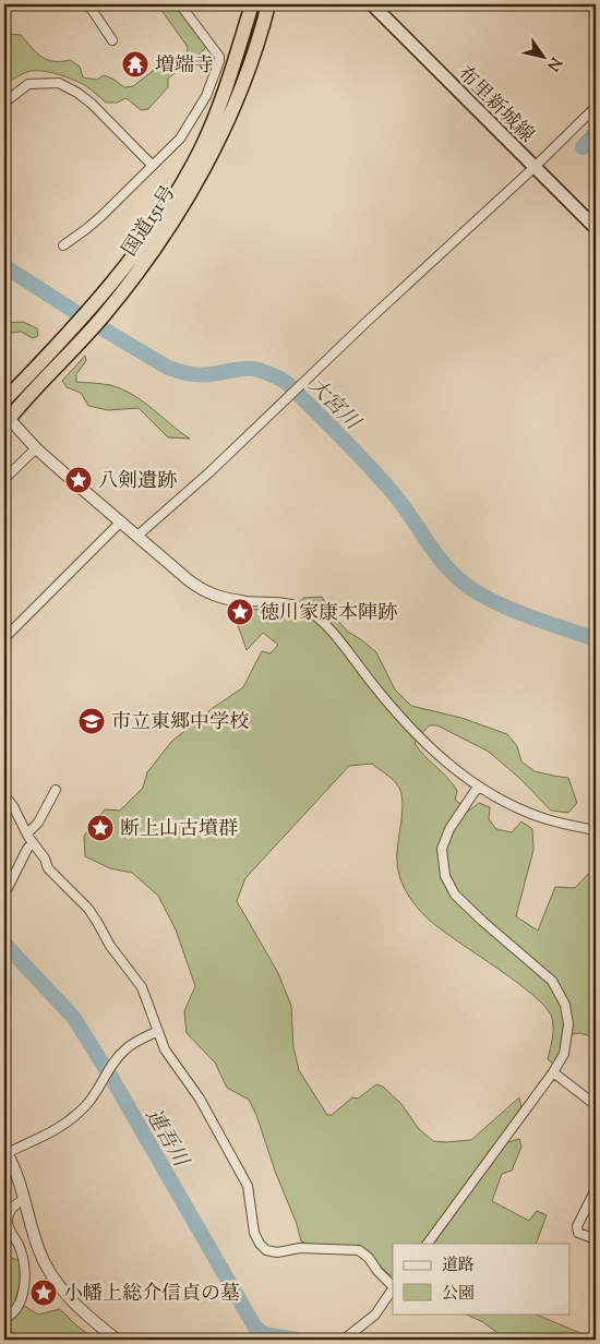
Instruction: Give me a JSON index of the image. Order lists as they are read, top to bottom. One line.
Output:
{"streets":{"highway":["国道151号"],"main road":["布里新城線"]},"water":["大宮川","連吾川"],"places":{"temple":["増端寺"],"place":["八剣遺跡","徳川家康本陣跡","断上山古墳群","小幡上総介信貞の墓"],"school or university":["市立東郷中学校"]},"legend":["道路","公園"],"north":"bottom right"}
